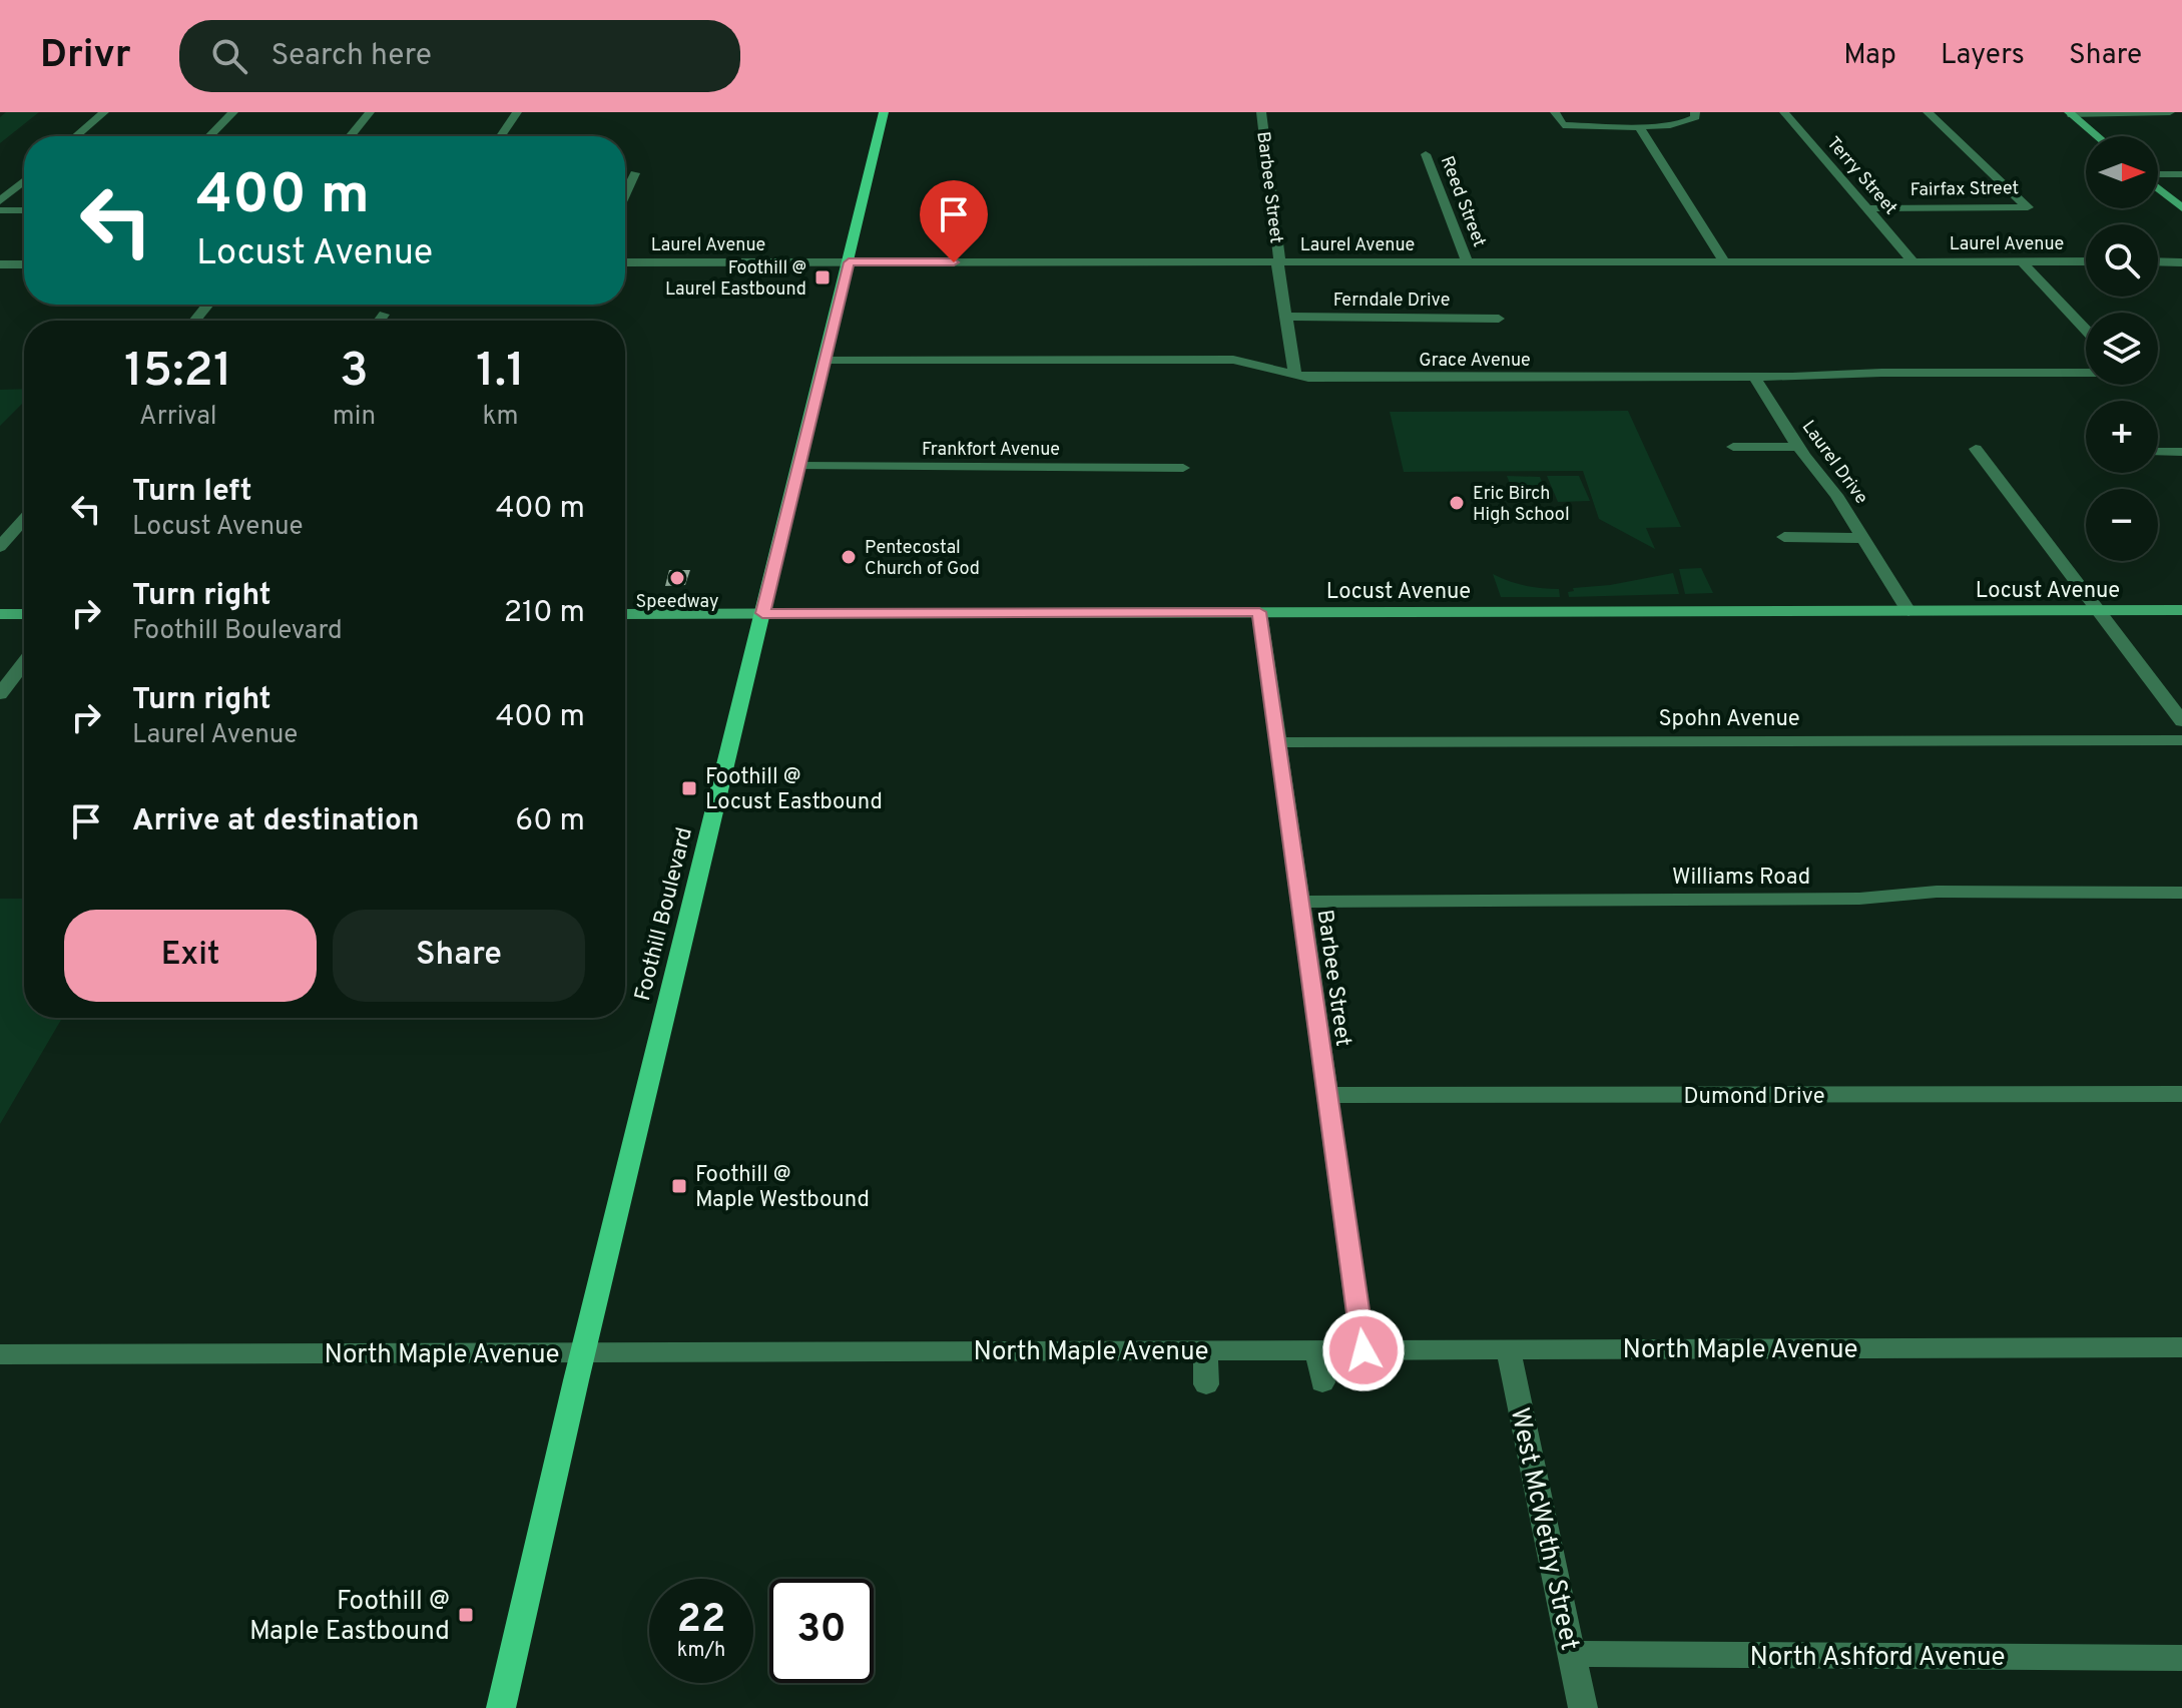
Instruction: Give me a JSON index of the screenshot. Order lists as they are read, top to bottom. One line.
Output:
{"streets":{"main road":["Foothill Boulevard"],"street":["Terry Street","Barbee Street","Fairfax Street","Reed Street","Laurel Avenue","Ferndale Drive","Grace Avenue","Frankfort Avenue","Laurel Drive","Locust Avenue","Spohn Avenue","Williams Road","Dumond Drive","North Maple Avenue","West McWethy Street","North Ashford Avenue"]},"crossings":[["Terry Street","Fairfax Street"],["Terry Street","Laurel Avenue"],["Barbee Street","Laurel Avenue"],["Barbee Street","Ferndale Drive"],["Barbee Street","Grace Avenue"],["Barbee Street","Locust Avenue"],["Barbee Street","Spohn Avenue"],["Barbee Street","Williams Road"],["Barbee Street","Dumond Drive"],["Barbee Street","North Maple Avenue"],["Reed Street","Laurel Avenue"],["Laurel Avenue","Foothill Boulevard"],["Grace Avenue","Laurel Drive"],["Grace Avenue","Foothill Boulevard"],["Frankfort Avenue","Foothill Boulevard"],["Laurel Drive","Locust Avenue"],["Locust Avenue","Foothill Boulevard"],["Foothill Boulevard","North Maple Avenue"],["North Maple Avenue","West McWethy Street"],["West McWethy Street","North Ashford Avenue"]],"places":{"transit":["Foothill @ Laurel Eastbound","Foothill @ Locust Eastbound","Foothill @ Maple Westbound","Foothill @ Maple Eastbound"],"other":["Eric Birch High School","Pentecostal Church of God","Speedway"]},"north":"right","page":{"header":"Drivr","search":"Search here","nav":["Map","Layers","Share"],"map_buttons":["+","−"],"turn":["400 m","Locust Avenue"],"eta":["15:21","Arrival","3","min","1.1","km"],"list":[{"name":"Turn left","note":"Locust Avenue","value":"400 m"},{"name":"Turn right","note":"Foothill Boulevard","value":"210 m"},{"name":"Turn right","note":"Laurel Avenue","value":"400 m"},{"name":"Arrive at destination","value":"60 m"}],"buttons":["Exit","Share"],"speed":"22 km/h","limit":"30"}}
